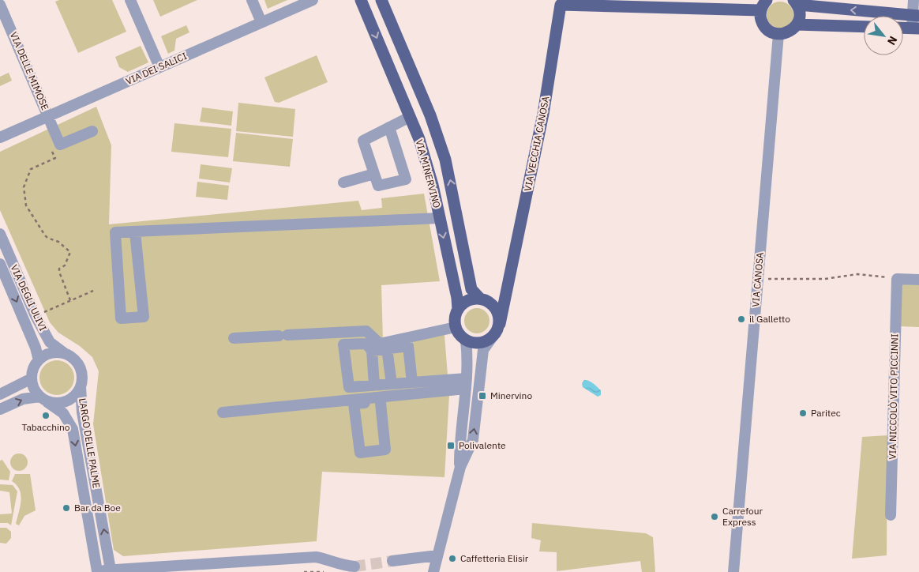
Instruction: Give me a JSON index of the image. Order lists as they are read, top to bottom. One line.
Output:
{"streets":{"main road":["VIA VECCHIA CANOSA","VIA MINERVINO"],"street":["VIA DEI SALICI","VIA DELLE MIMOSE","VIA CANOSA","VIA DEGLI ULIVI","VIA NICCOLÒ VITO PICCINNI","LARGO DELLE PALME"]},"crossings":[["VIA DEI SALICI","VIA DELLE MIMOSE"],["VIA VECCHIA CANOSA","VIA MINERVINO"],["VIA DEGLI ULIVI","LARGO DELLE PALME"]],"places":{"other":["il Galletto","Paritec","Tabacchino","Bar da Boe","Carrefour Express","Caffetteria Elisir"],"transit":["Minervino","Polivalente"]},"north":"bottom right"}
